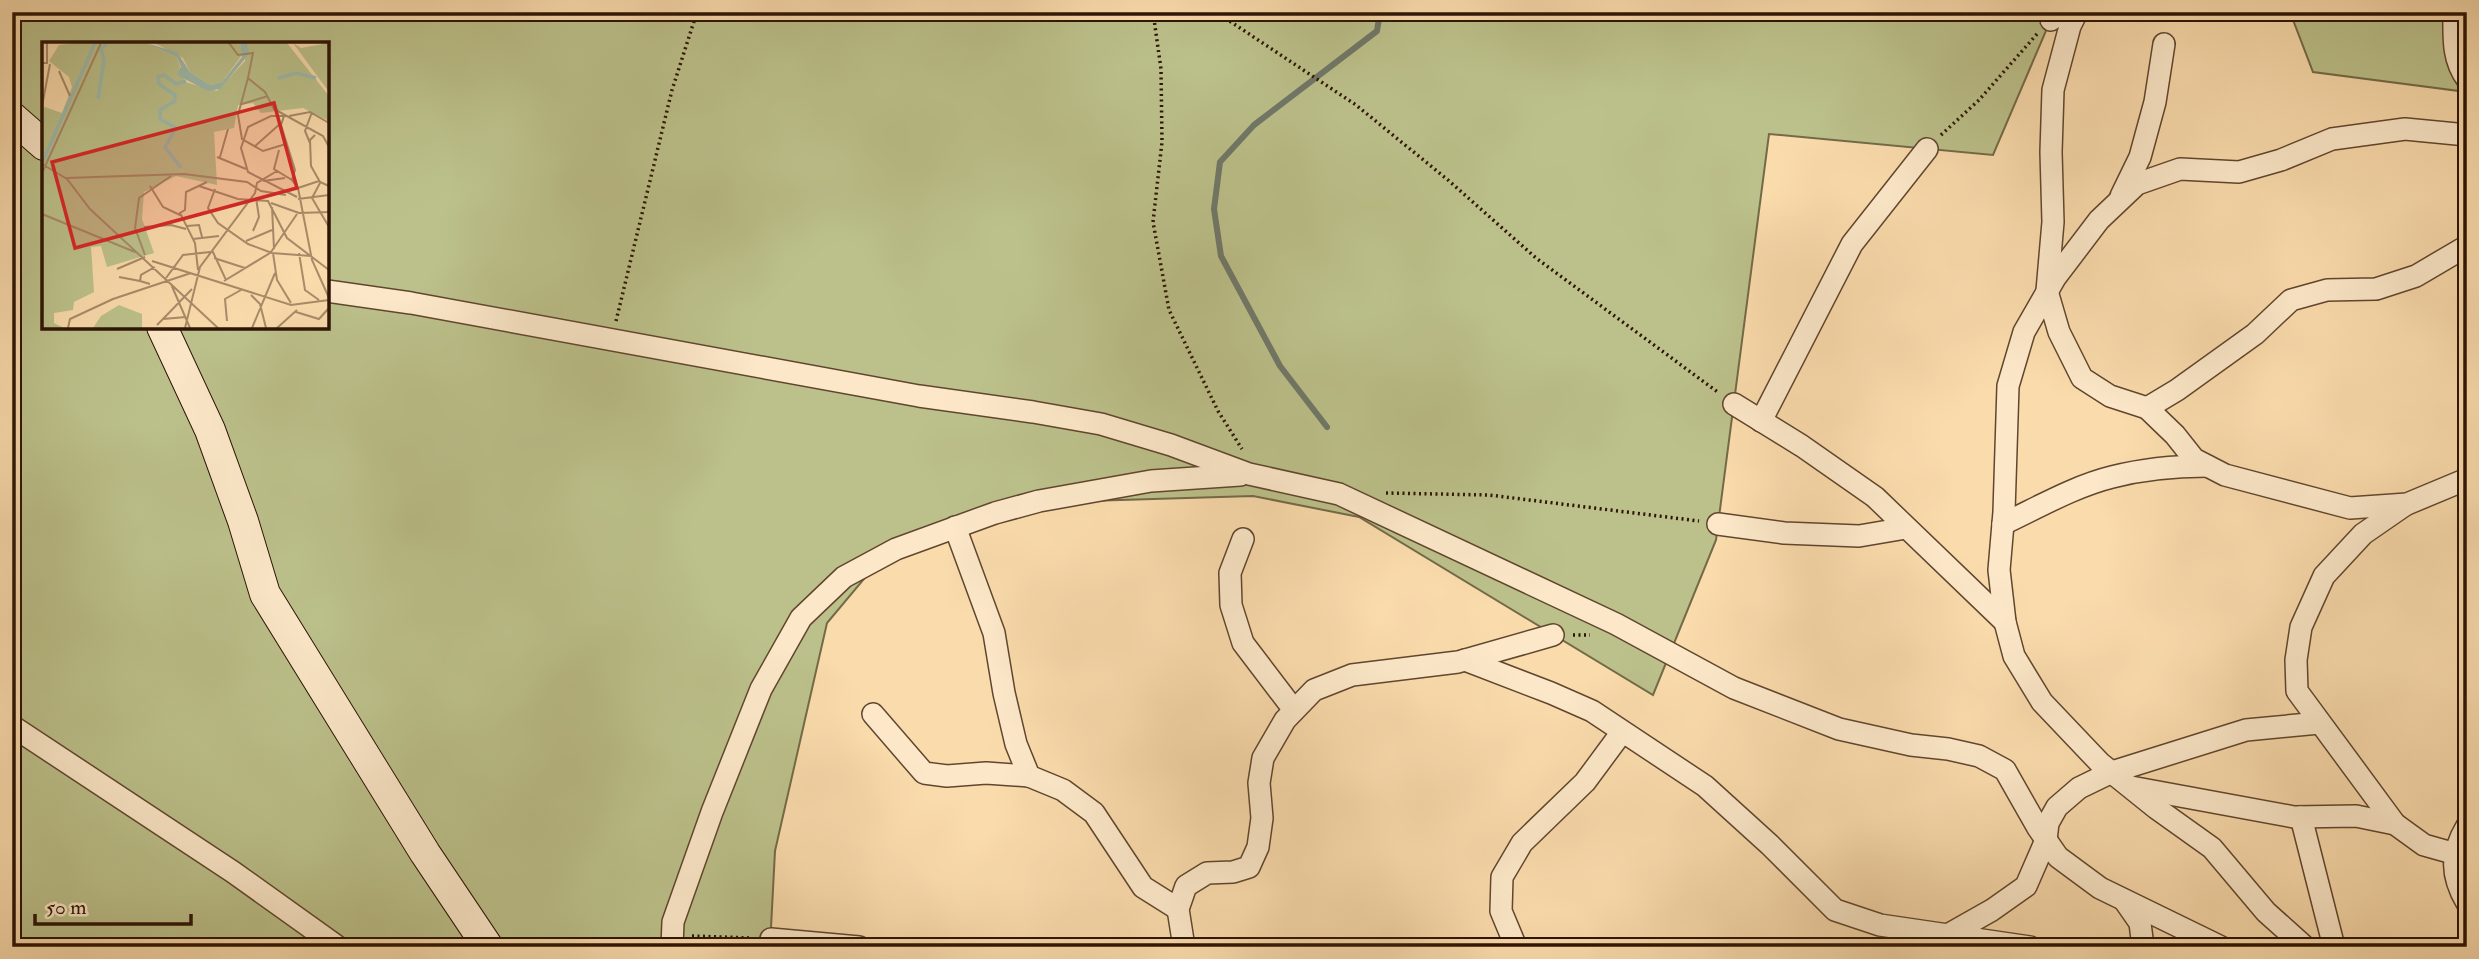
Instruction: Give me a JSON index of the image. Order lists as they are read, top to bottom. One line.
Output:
{"scale_bar":"50 m"}
